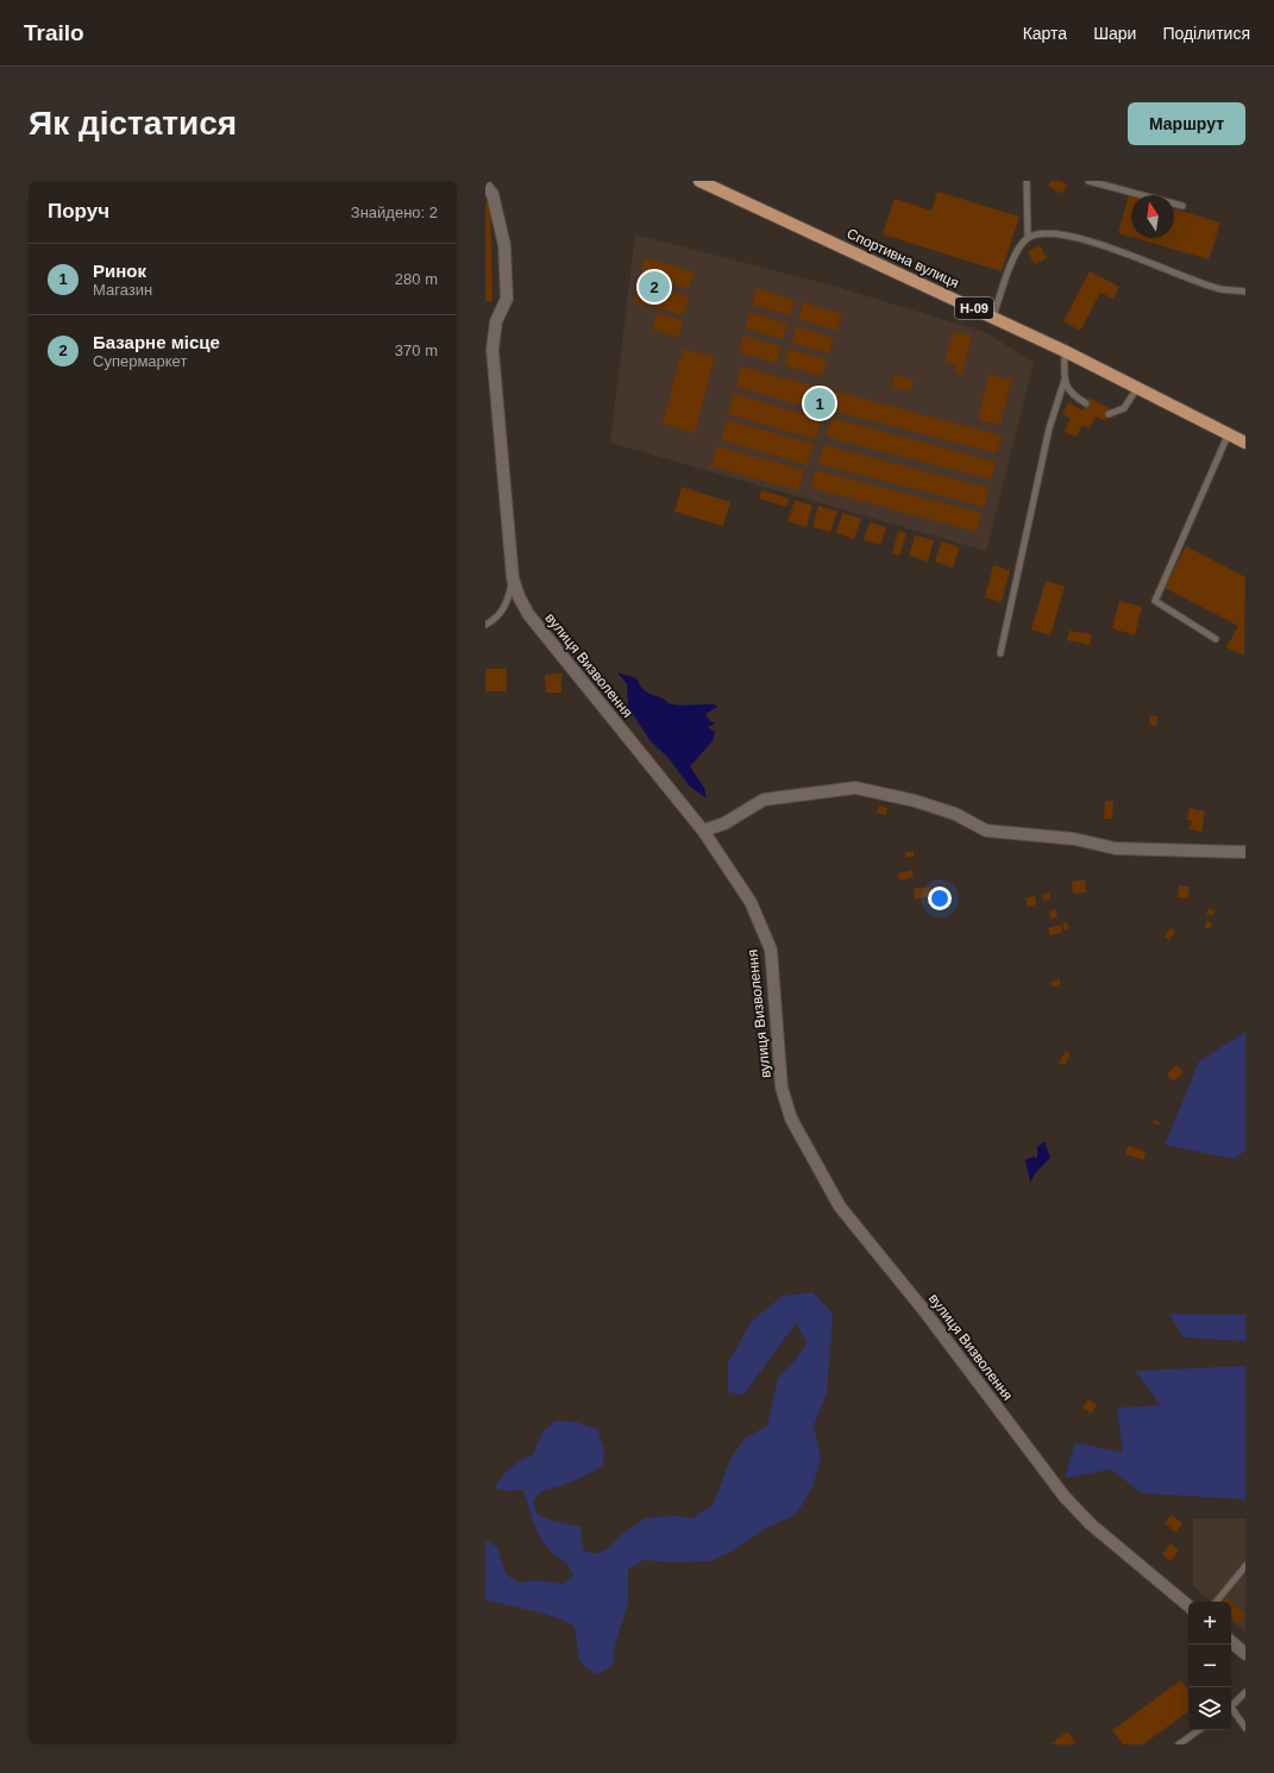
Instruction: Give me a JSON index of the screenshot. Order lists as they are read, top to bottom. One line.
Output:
{"streets":{"main road":["Спортивна вулиця","Н-09"],"street":["вулиця Визволення"]},"north":"top","page":{"header":"Trailo","nav":["Карта","Шари","Поділитися"],"buttons":"Маршрут","title":"Як дістатися","heading":["Поруч","Знайдено: 2"],"list":[{"mark":"1","name":"Ринок","note":"Магазин","value":"280 m"},{"mark":"2","name":"Базарне місце","note":"Супермаркет","value":"370 m"}],"pins":["2","1"],"map_buttons":["+","−"]}}
